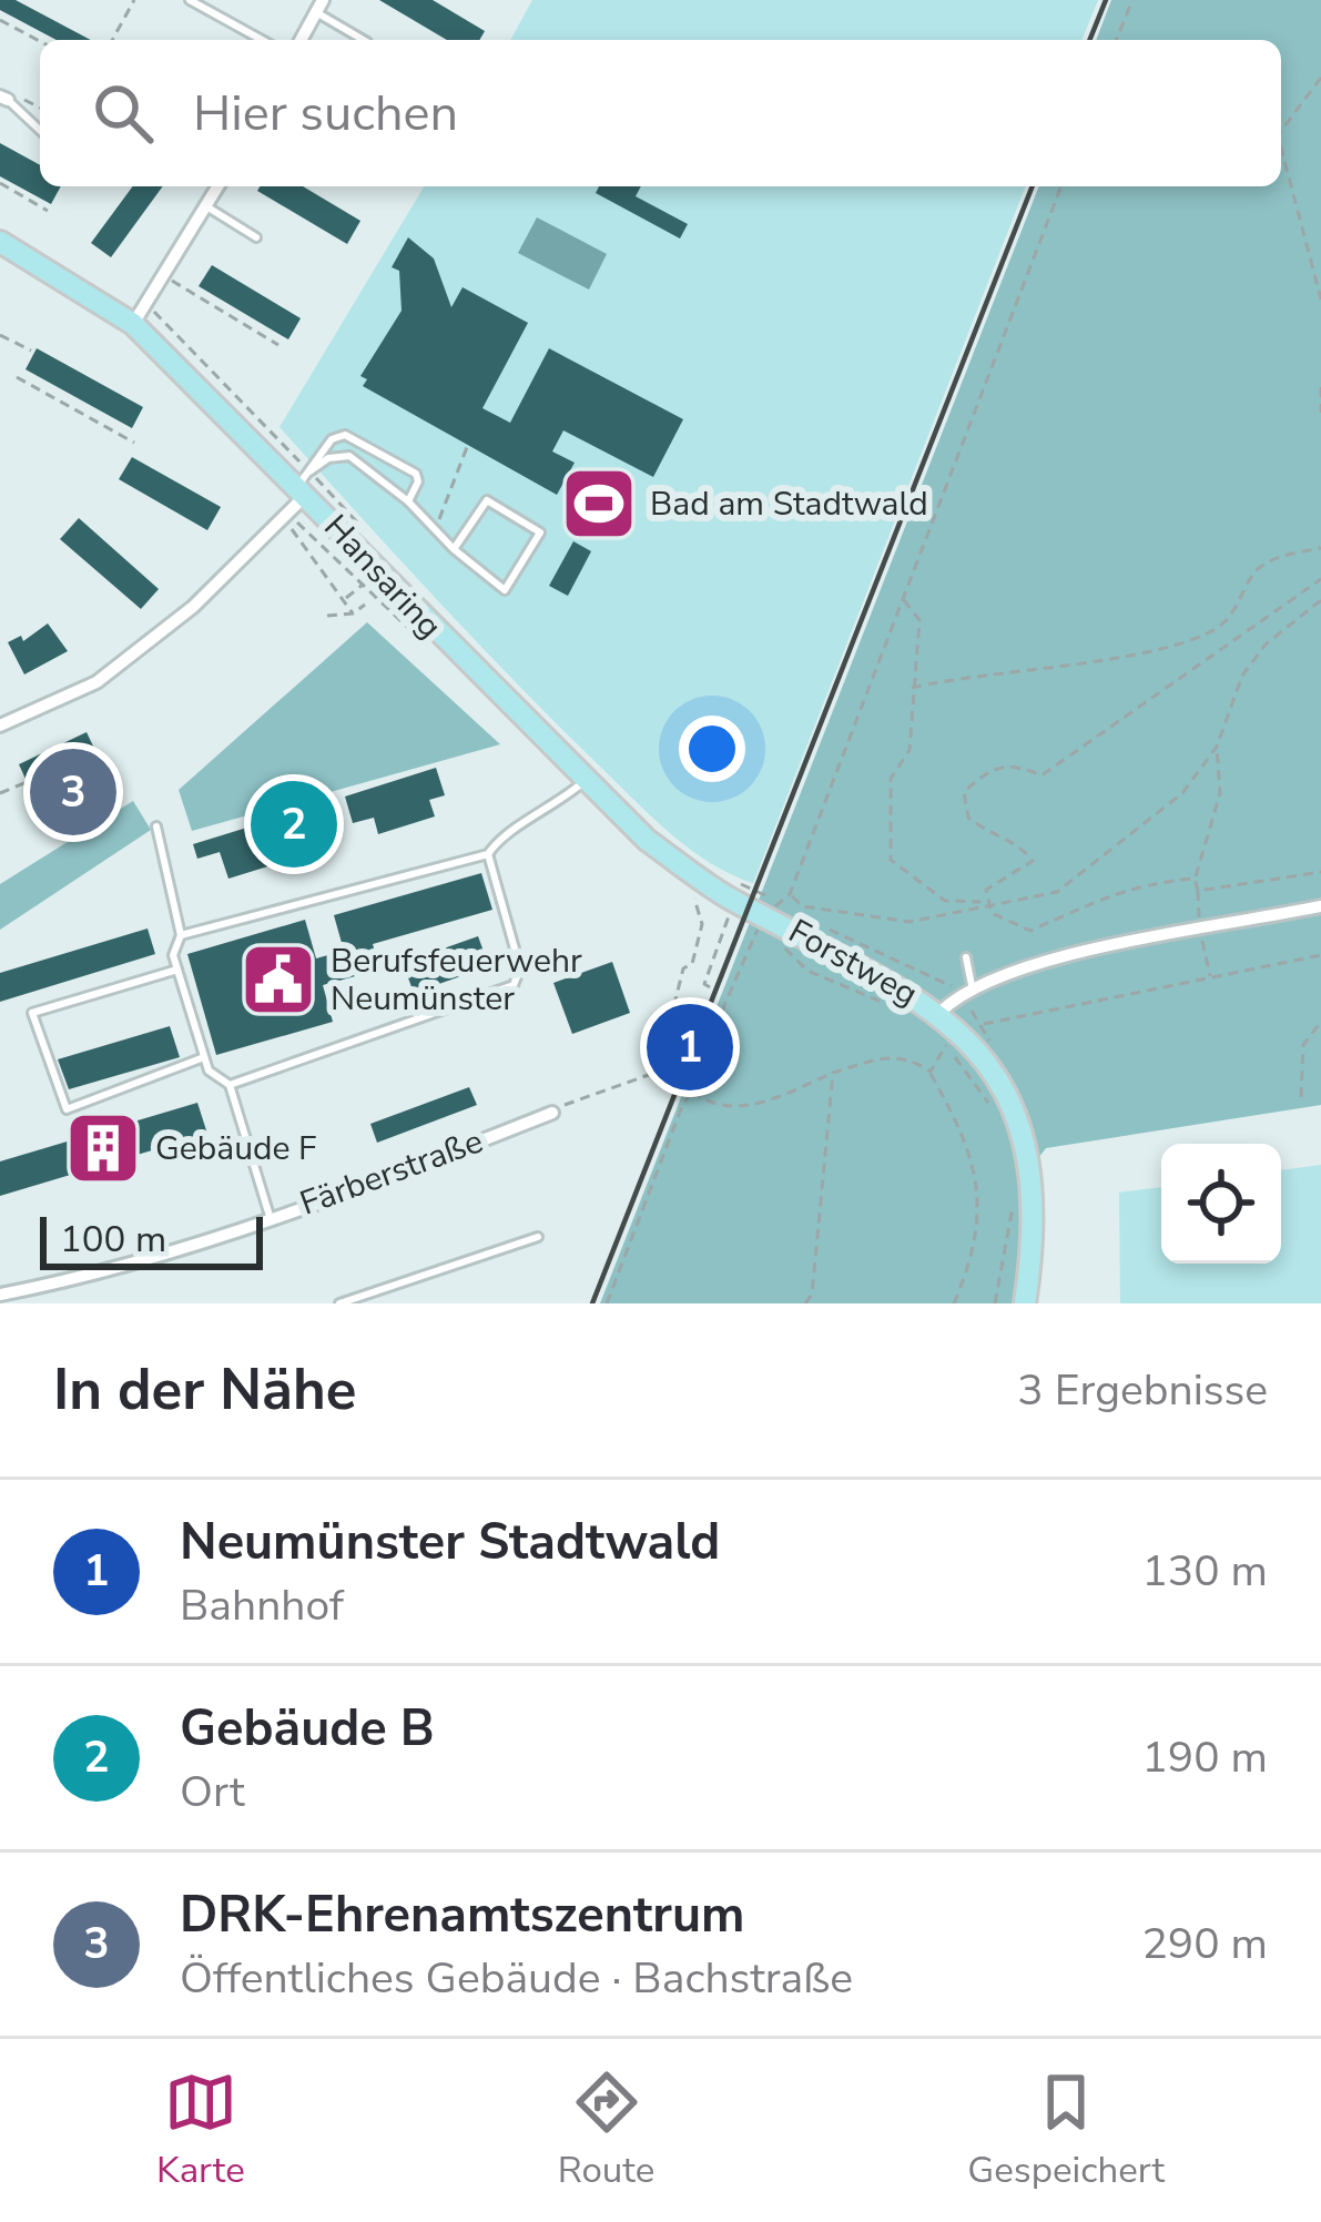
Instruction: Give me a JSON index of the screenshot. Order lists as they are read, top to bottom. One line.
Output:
{"streets":{"main road":["Hansaring","Forstweg"],"street":["Färberstraße"]},"crossings":[["Hansaring","Forstweg"]],"places":{"sports":["Bad am Stadtwald"],"public building":["Berufsfeuerwehr Neumünster"],"building":["Gebäude F"]},"scale_bar":"100 m","page":{"search":"Hier suchen","pins":["3","2","1"],"scale":"100 m","heading":["In der Nähe","3 Ergebnisse"],"list":[{"mark":"1","name":"Neumünster Stadtwald","note":"Bahnhof","value":"130 m"},{"mark":"2","name":"Gebäude B","note":"Ort","value":"190 m"},{"mark":"3","name":"DRK-Ehrenamtszentrum","note":"Öffentliches Gebäude · Bachstraße","value":"290 m"}],"nav":["Karte","Route","Gespeichert"]}}
